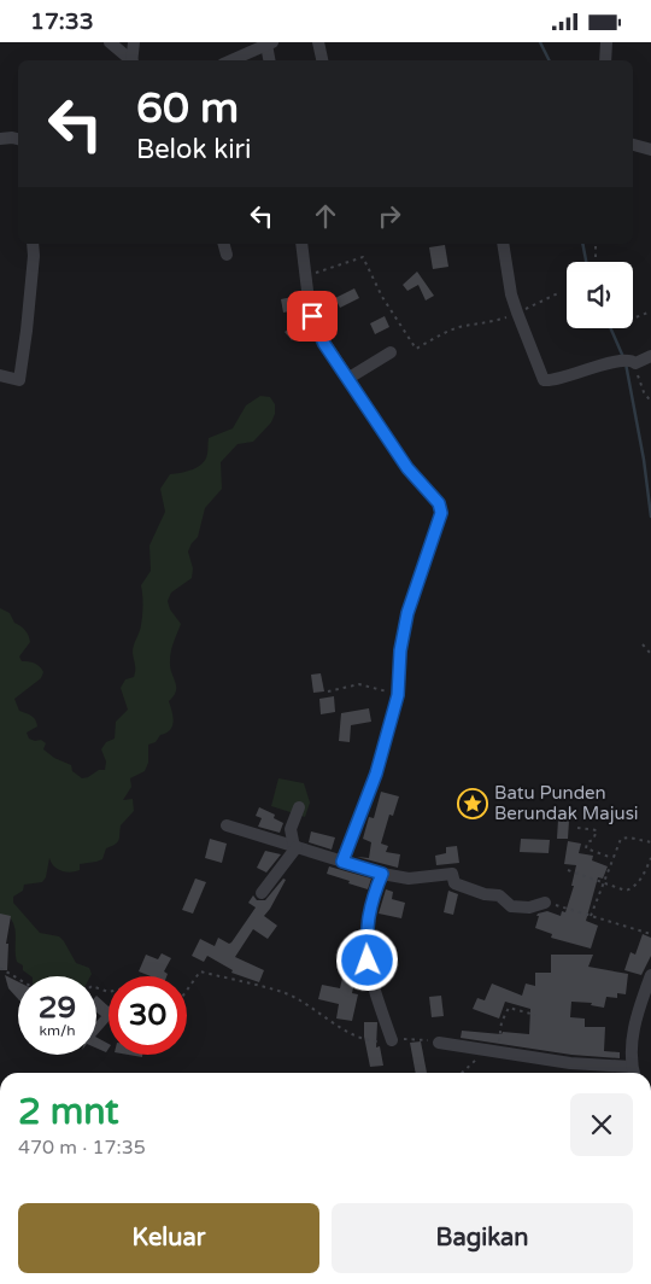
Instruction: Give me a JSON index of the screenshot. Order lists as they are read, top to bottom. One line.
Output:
{"places":{"place":["Batu Punden Berundak Majusi"]},"page":{"status":"17:33","turn":["60 m","Belok kiri"],"speed":"29 km/h","limit":"30","heading":["2 mnt","470 m · 17:35"],"buttons":["Keluar","Bagikan"]}}
